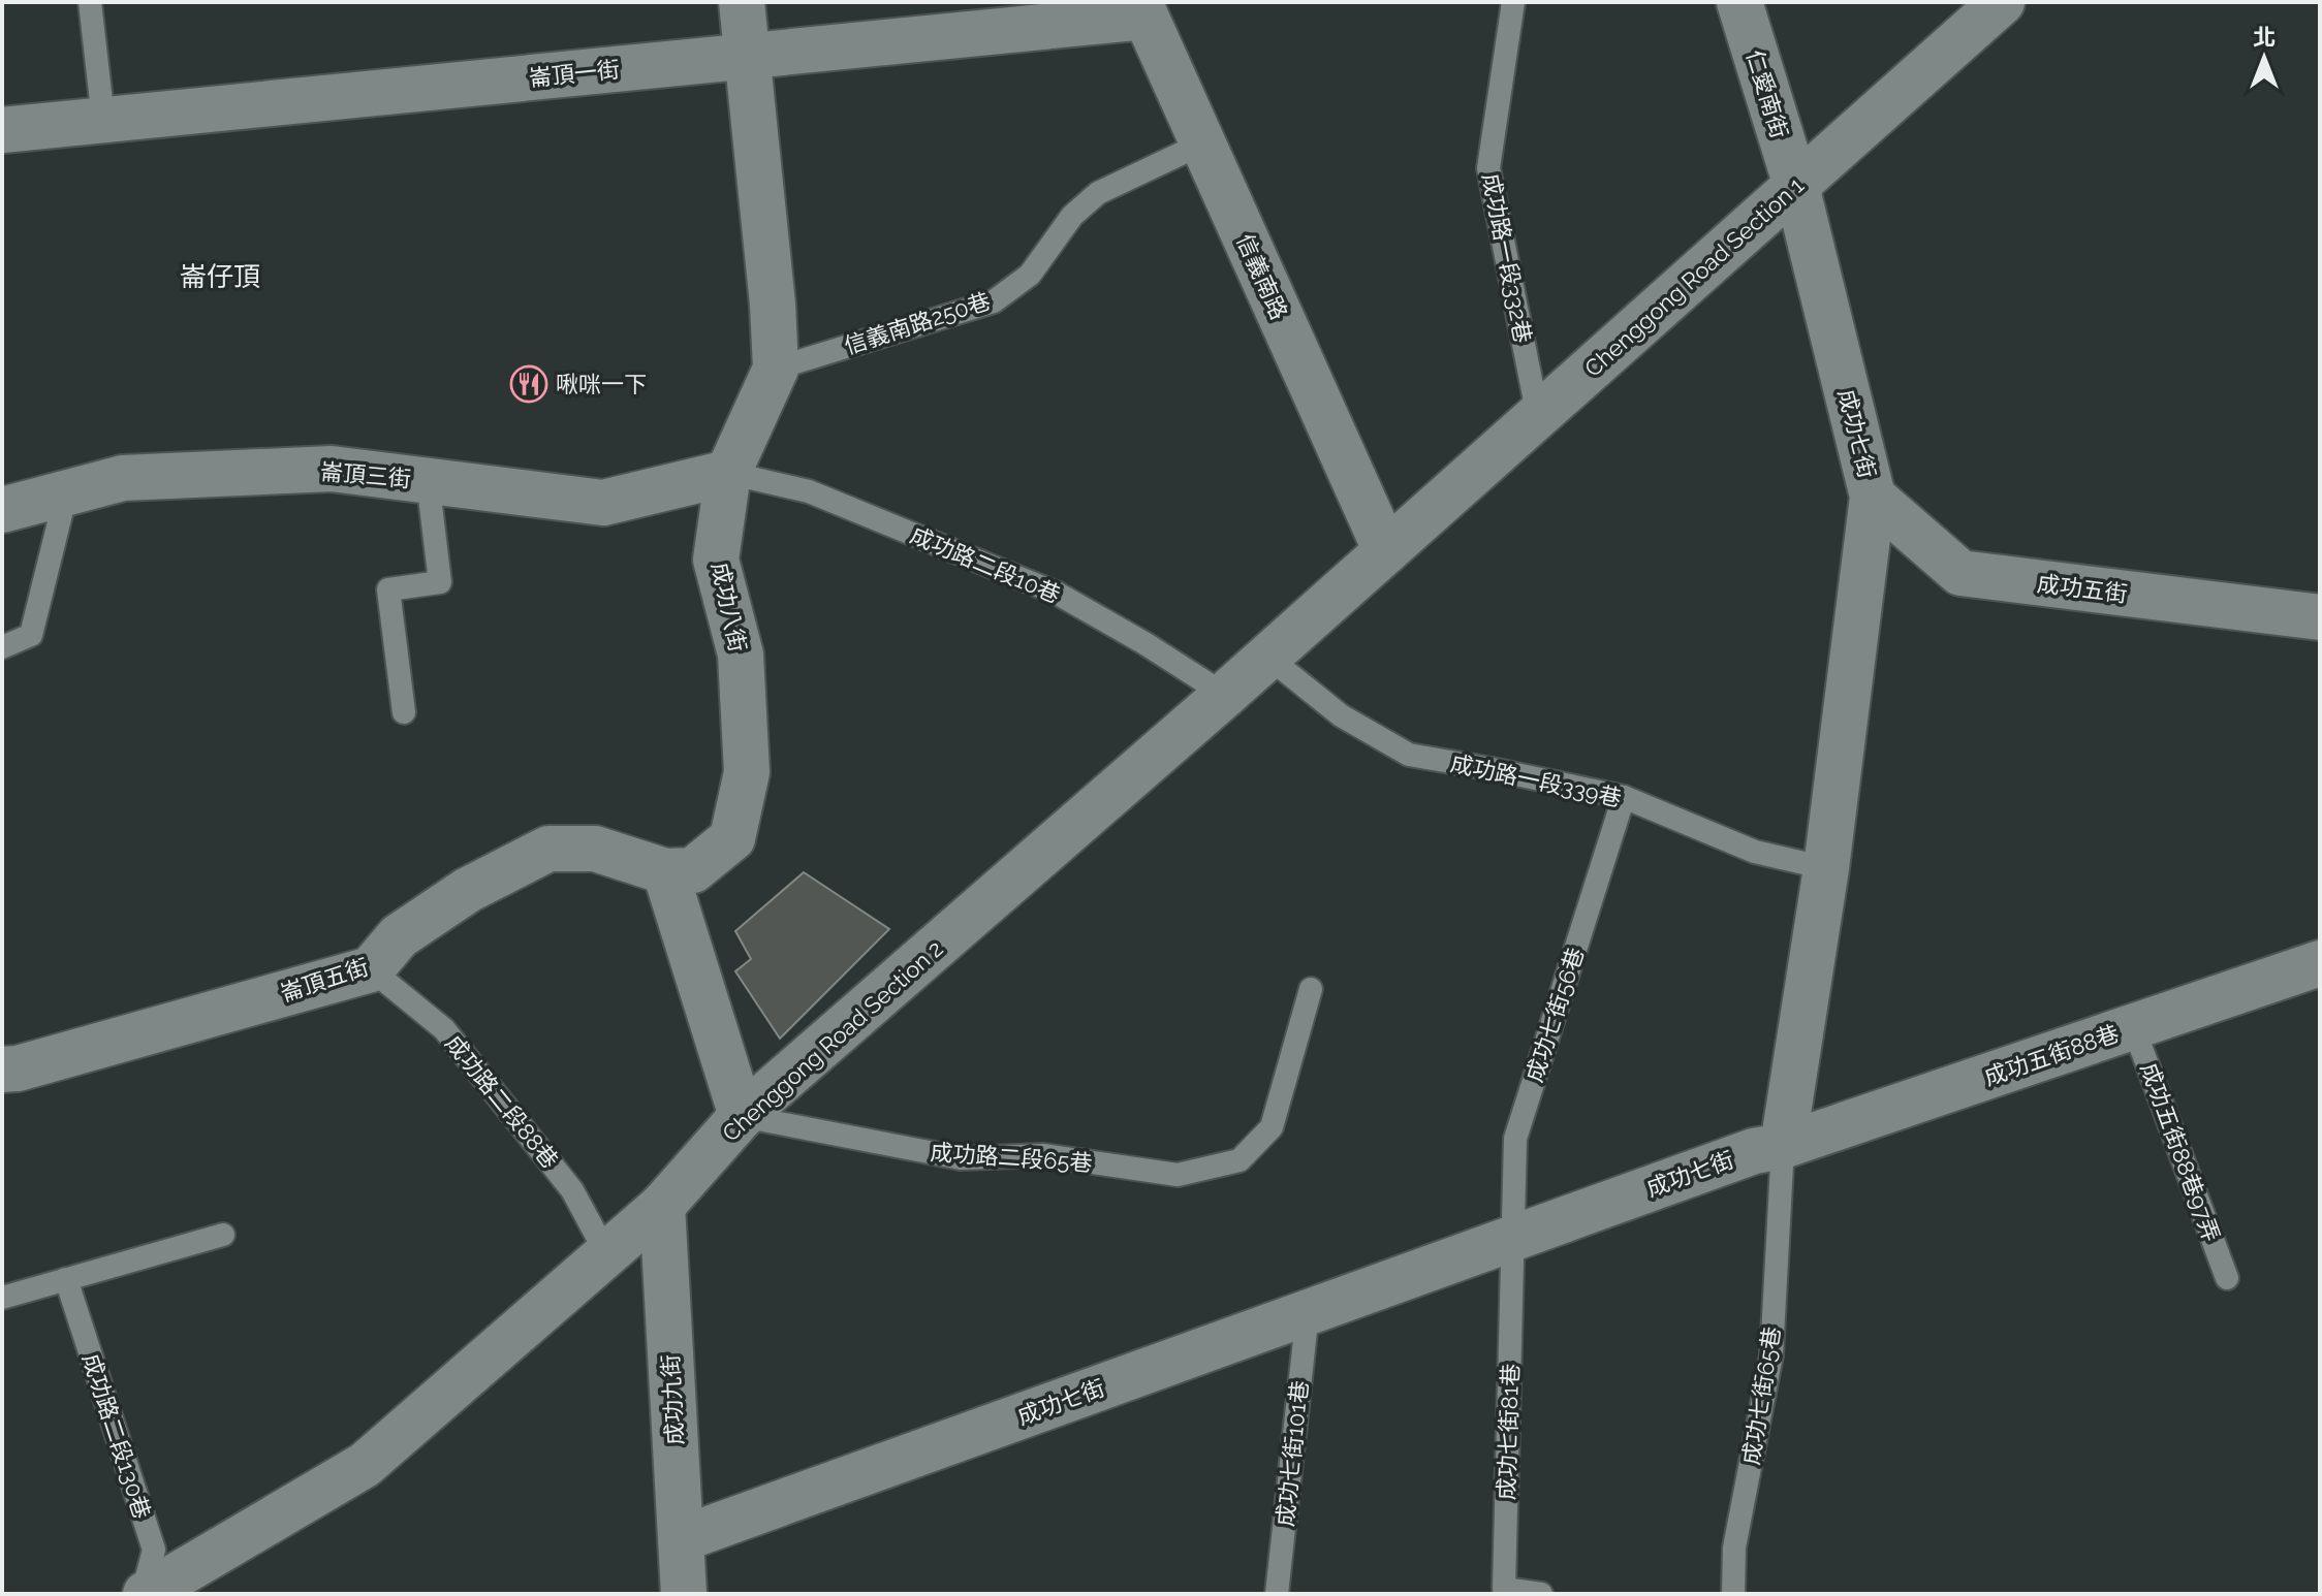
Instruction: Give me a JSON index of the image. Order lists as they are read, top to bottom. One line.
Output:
{"streets":{"street":["崙頂一街","仁愛南街","信義南路","Chenggong Road Section 1","成功七街","崙頂三街","成功五街","成功八街","崙頂五街","Chenggong Road Section 2","成功五街88巷","成功九街"],"lane":["成功路一段332巷","信義南路250巷","成功路二段10巷","成功路一段339巷","成功七街56巷","成功路二段88巷","成功五街88巷97弄","成功路二段65巷","成功七街65巷","成功七街81巷","成功路二段130巷","成功七街101巷"]},"crossings":[["崙頂一街","信義南路"],["崙頂一街","成功八街"],["仁愛南街","Chenggong Road Section 1"],["仁愛南街","成功七街"],["成功路一段332巷","Chenggong Road Section 1"],["信義南路","Chenggong Road Section 1"],["信義南路","信義南路250巷"],["信義南路","Chenggong Road Section 2"],["Chenggong Road Section 1","成功七街"],["Chenggong Road Section 1","Chenggong Road Section 2"],["信義南路250巷","成功八街"],["成功七街","成功五街"],["成功七街","成功路一段339巷"],["成功七街","成功七街56巷"],["成功七街","成功五街88巷"],["成功七街","成功七街65巷"],["成功七街","成功九街"],["成功七街","成功七街81巷"],["成功七街","成功七街101巷"],["崙頂三街","成功路二段10巷"],["崙頂三街","成功八街"],["成功路二段10巷","成功八街"],["成功路二段10巷","Chenggong Road Section 2"],["成功八街","崙頂五街"],["成功路一段339巷","成功七街56巷"],["成功路一段339巷","Chenggong Road Section 2"],["崙頂五街","成功路二段88巷"],["成功七街56巷","成功七街81巷"],["Chenggong Road Section 2","成功路二段88巷"],["Chenggong Road Section 2","成功路二段65巷"],["Chenggong Road Section 2","成功九街"],["Chenggong Road Section 2","成功路二段130巷"],["成功五街88巷","成功五街88巷97弄"],["成功五街88巷","成功七街65巷"]],"districts":["崙仔頂"],"places":{"restaurant":["啾咪一下"]},"north":"top"}
